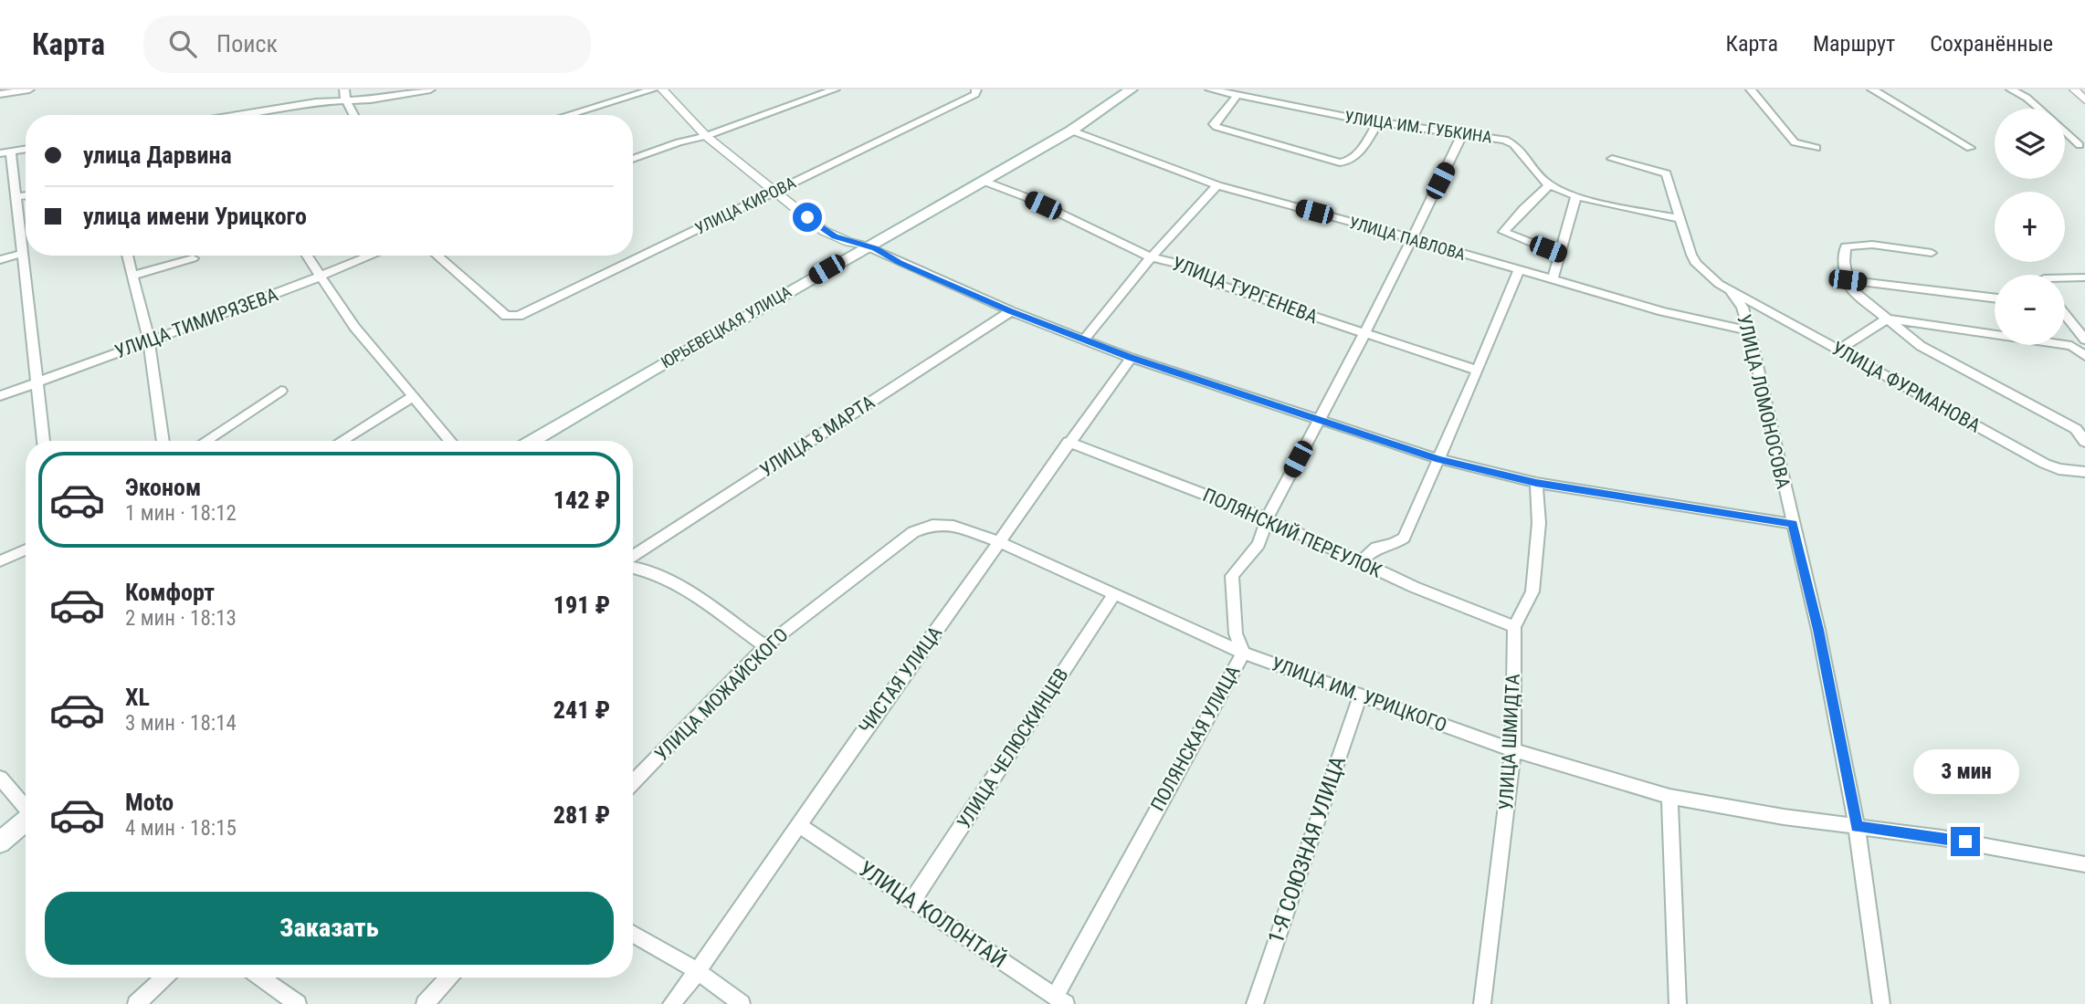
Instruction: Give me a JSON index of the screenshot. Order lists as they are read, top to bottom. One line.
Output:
{"streets":{"main road":["ЮРЬЕВЕЦКАЯ УЛИЦА"],"street":["УЛИЦА ИМ. ГУБКИНА","УЛИЦА КИРОВА","УЛИЦА ПАВЛОВА","УЛИЦА ТУРГЕНЕВА","УЛИЦА ТИМИРЯЗЕВА","УЛИЦА ФУРМАНОВА","УЛИЦА ЛОМОНОСОВА","УЛИЦА 8 МАРТА","ПОЛЯНСКИЙ ПЕРЕУЛОК","ЧИСТАЯ УЛИЦА","УЛИЦА МОЖАЙСКОГО","УЛИЦА ИМ. УРИЦКОГО","ПОЛЯНСКАЯ УЛИЦА","УЛИЦА ШМИДТА","УЛИЦА ЧЕЛЮСКИНЦЕВ","1-Я СОЮЗНАЯ УЛИЦА","УЛИЦА КОЛОНТАЙ"]},"crossings":[["УЛИЦА ИМ. ГУБКИНА","ПОЛЯНСКАЯ УЛИЦА"],["УЛИЦА ПАВЛОВА","ЮРЬЕВЕЦКАЯ УЛИЦА"],["УЛИЦА ПАВЛОВА","УЛИЦА ЛОМОНОСОВА"],["УЛИЦА ПАВЛОВА","ПОЛЯНСКАЯ УЛИЦА"],["УЛИЦА ТУРГЕНЕВА","ЮРЬЕВЕЦКАЯ УЛИЦА"],["УЛИЦА ТУРГЕНЕВА","ПОЛЯНСКАЯ УЛИЦА"],["УЛИЦА ФУРМАНОВА","УЛИЦА ЛОМОНОСОВА"],["УЛИЦА ЛОМОНОСОВА","УЛИЦА ИМ. УРИЦКОГО"],["ПОЛЯНСКИЙ ПЕРЕУЛОК","ЧИСТАЯ УЛИЦА"],["ПОЛЯНСКИЙ ПЕРЕУЛОК","ПОЛЯНСКАЯ УЛИЦА"],["ПОЛЯНСКИЙ ПЕРЕУЛОК","УЛИЦА ШМИДТА"],["ЧИСТАЯ УЛИЦА","УЛИЦА ИМ. УРИЦКОГО"],["ЧИСТАЯ УЛИЦА","УЛИЦА КОЛОНТАЙ"],["УЛИЦА МОЖАЙСКОГО","УЛИЦА ИМ. УРИЦКОГО"],["УЛИЦА ИМ. УРИЦКОГО","ПОЛЯНСКАЯ УЛИЦА"],["УЛИЦА ИМ. УРИЦКОГО","УЛИЦА ШМИДТА"],["УЛИЦА ИМ. УРИЦКОГО","УЛИЦА ЧЕЛЮСКИНЦЕВ"],["УЛИЦА ИМ. УРИЦКОГО","1-Я СОЮЗНАЯ УЛИЦА"],["ПОЛЯНСКАЯ УЛИЦА","УЛИЦА КОЛОНТАЙ"],["УЛИЦА ЧЕЛЮСКИНЦЕВ","УЛИЦА КОЛОНТАЙ"]],"page":{"header":"Карта","search":"Поиск","nav":["Карта","Маршрут","Сохранённые"],"map_buttons":["+","−"],"banner":["улица Дарвина","улица имени Урицкого"],"list":[{"name":"Эконом","note":"1 мин · 18:12","value":"142 ₽"},{"name":"Комфорт","note":"2 мин · 18:13","value":"191 ₽"},{"name":"XL","note":"3 мин · 18:14","value":"241 ₽"},{"name":"Moto","note":"4 мин · 18:15","value":"281 ₽"}],"bubble":"3 мин","buttons":"Заказать"}}
